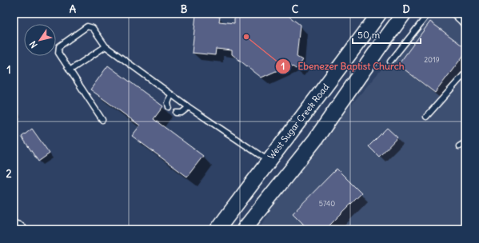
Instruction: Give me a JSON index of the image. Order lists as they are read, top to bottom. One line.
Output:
{"streets":{"main road":["West Sugar Creek Road"]},"places":["Ebenezer Baptist Church"],"house_numbers":["2019","5740"],"scale_bar":"50 m","north":"bottom left","grid":{"columns":["A","B","C","D"],"rows":["1","2"]}}
